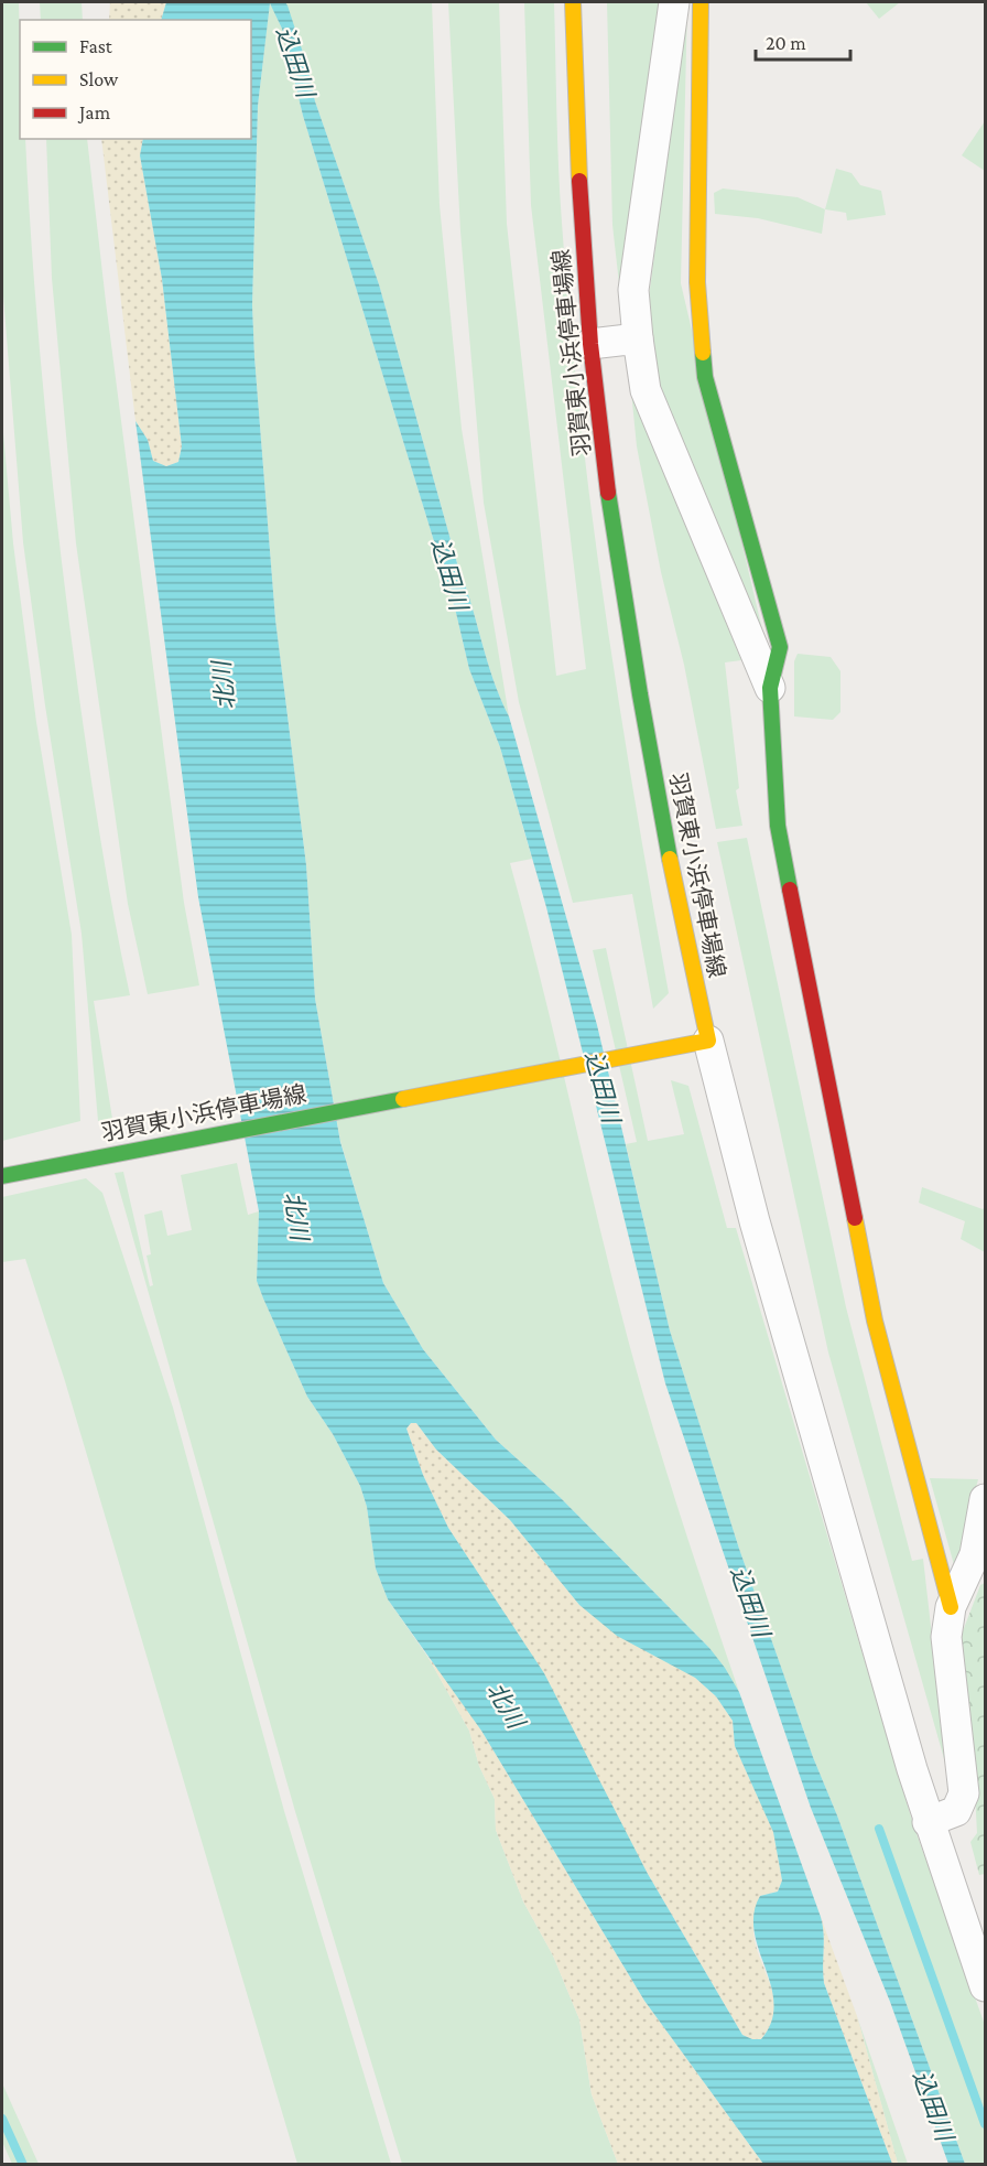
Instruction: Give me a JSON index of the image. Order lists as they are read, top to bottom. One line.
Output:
{"streets":{"main road":["羽賀東小浜停車場線"]},"water":["込田川","北川"],"legend":["Fast","Slow","Jam"],"scale_bar":"20 m"}
